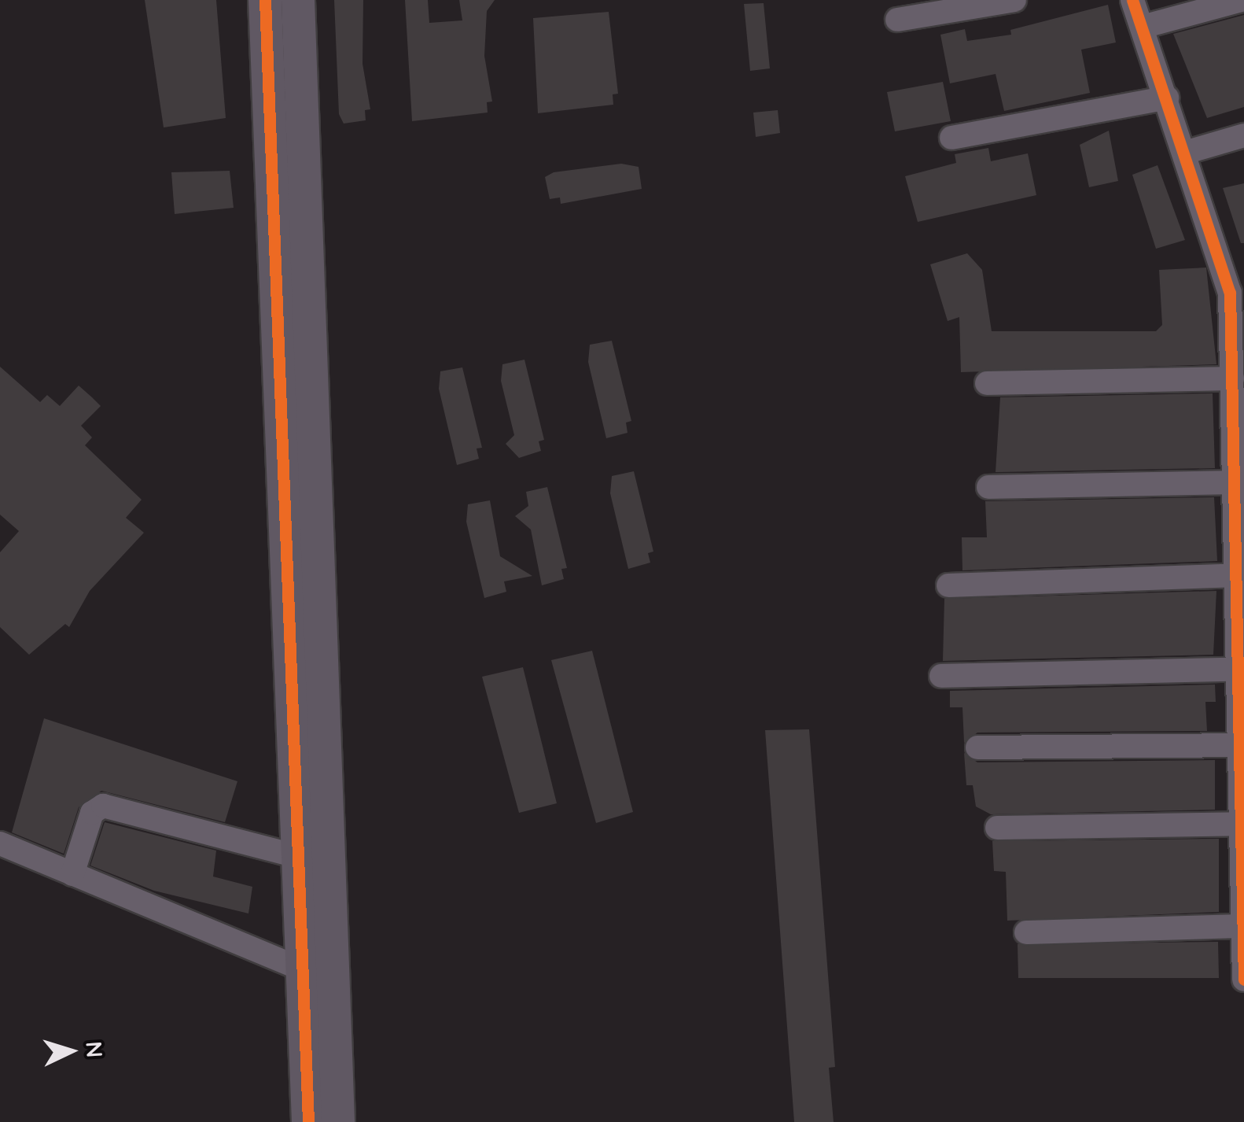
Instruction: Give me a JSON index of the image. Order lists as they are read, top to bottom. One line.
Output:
{"north":"right"}
